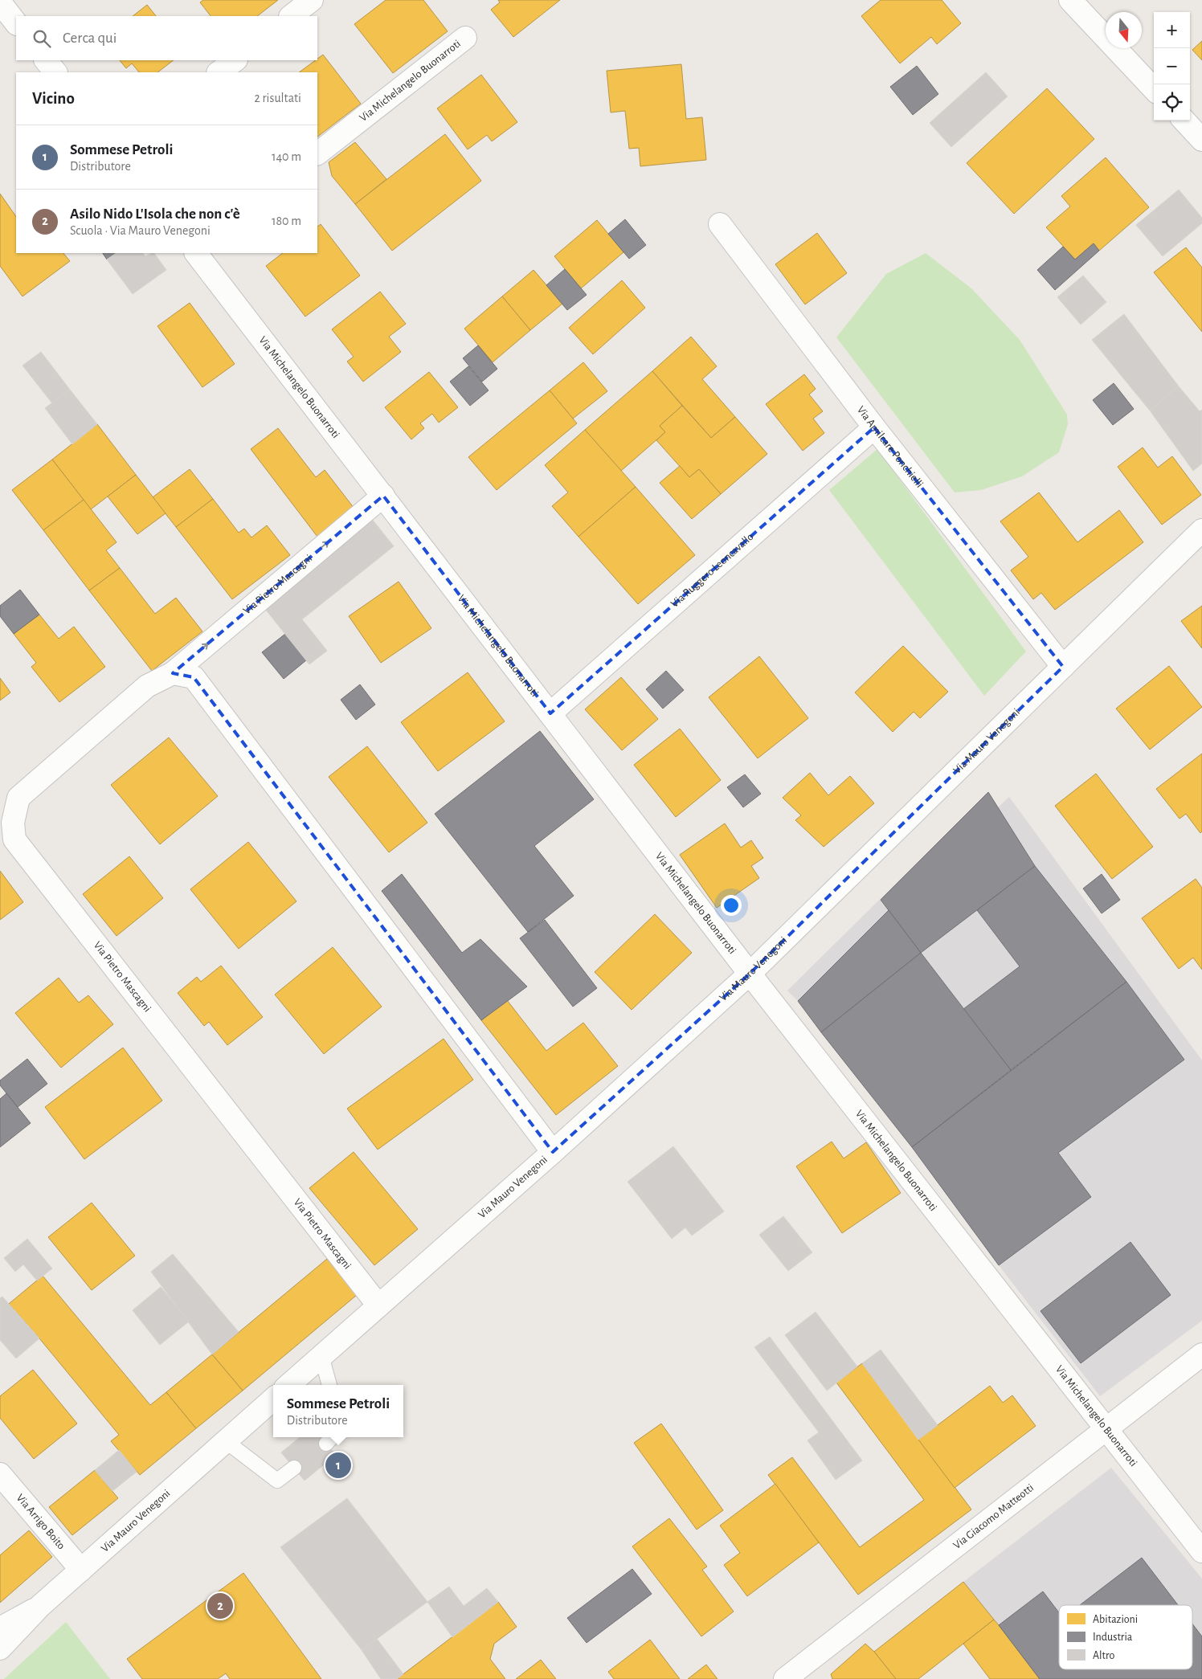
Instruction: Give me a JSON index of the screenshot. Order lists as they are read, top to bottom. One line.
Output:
{"streets":{"street":["Via Michelangelo Buonarroti","Via Amilcare Ponchielli","Via Ruggero Leoncavallo","Via Pietro Mascagni","Via Mauro Venegoni","Via Giacomo Matteotti","Via Arrigo Boito"]},"crossings":[["Via Michelangelo Buonarroti","Via Ruggero Leoncavallo"],["Via Michelangelo Buonarroti","Via Pietro Mascagni"],["Via Michelangelo Buonarroti","Via Mauro Venegoni"],["Via Michelangelo Buonarroti","Via Giacomo Matteotti"],["Via Amilcare Ponchielli","Via Ruggero Leoncavallo"],["Via Amilcare Ponchielli","Via Mauro Venegoni"],["Via Pietro Mascagni","Via Mauro Venegoni"],["Via Mauro Venegoni","Via Arrigo Boito"]],"legend":["Abitazioni","Industria","Altro"],"north":"bottom","page":{"map_buttons":["+","−"],"search":"Cerca qui","heading":["Vicino","2 risultati"],"list":[{"mark":"1","name":"Sommese Petroli","note":"Distributore","value":"140 m"},{"mark":"2","name":"Asilo Nido L'Isola che non c'è","note":"Scuola · Via Mauro Venegoni","value":"180 m"}],"popup":["Sommese Petroli","Distributore"],"pins":["1","2"]}}
